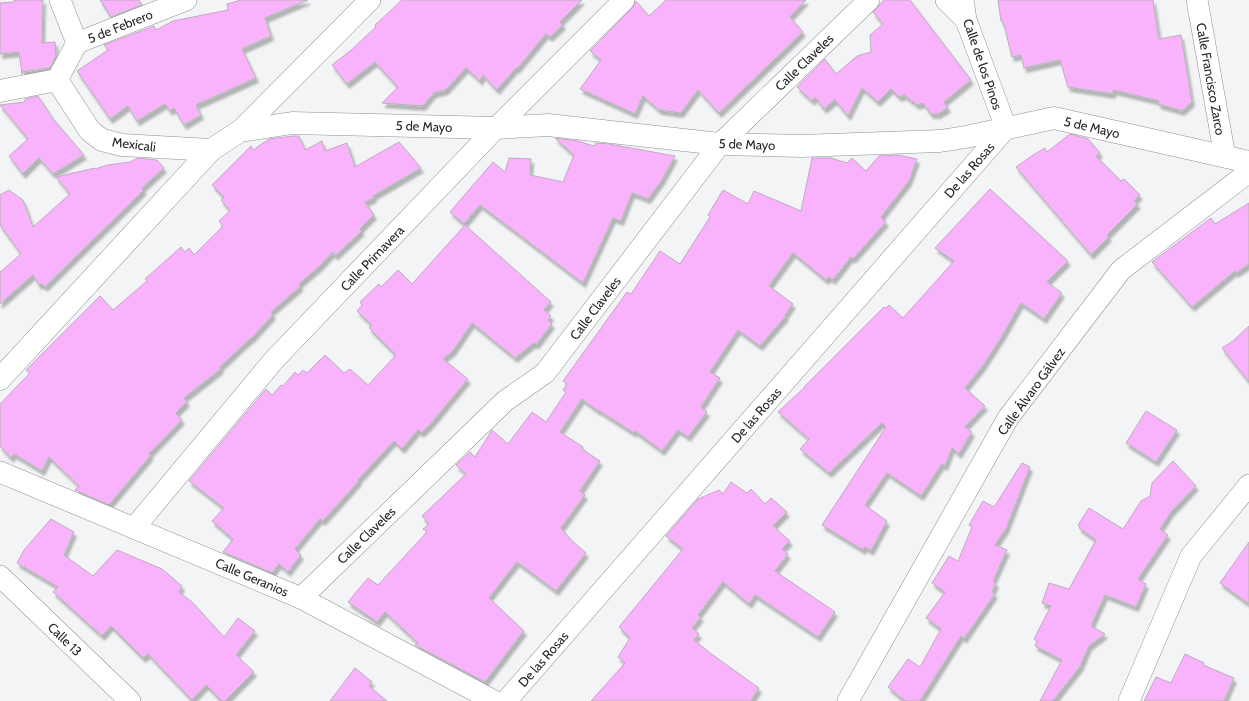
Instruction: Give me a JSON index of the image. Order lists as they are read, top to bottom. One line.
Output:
{"streets":{"street":["5 de Febrero","Calle Claveles","Calle de los Pinos","Calle Francisco Zarco","5 de Mayo","Mexicali","De las Rosas","Calle Primavera","Calle Álvaro Gálvez","Calle Geranios","Calle 13"]},"crossings":[["Calle Claveles","5 de Mayo"],["Calle Claveles","Calle Geranios"],["Calle de los Pinos","5 de Mayo"],["Calle de los Pinos","De las Rosas"],["Calle Francisco Zarco","5 de Mayo"],["5 de Mayo","De las Rosas"],["5 de Mayo","Calle Primavera"],["Calle Primavera","Calle Geranios"]]}
